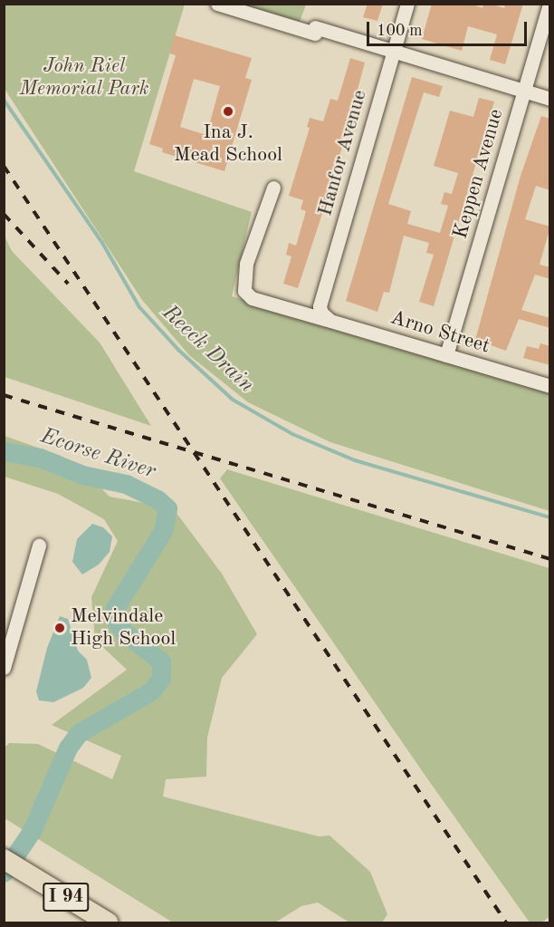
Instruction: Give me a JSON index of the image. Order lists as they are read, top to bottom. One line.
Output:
{"streets":{"highway":["I 94"],"street":["Hanfor Avenue","Keppen Avenue","Arno Street"]},"crossings":[["Hanfor Avenue","Arno Street"],["Keppen Avenue","Arno Street"]],"water":["Reeck Drain","Ecorse River"],"parks":["John Riel Memorial Park"],"places":["Ina J. Mead School","Melvindale High School"],"scale_bar":"100 m"}
